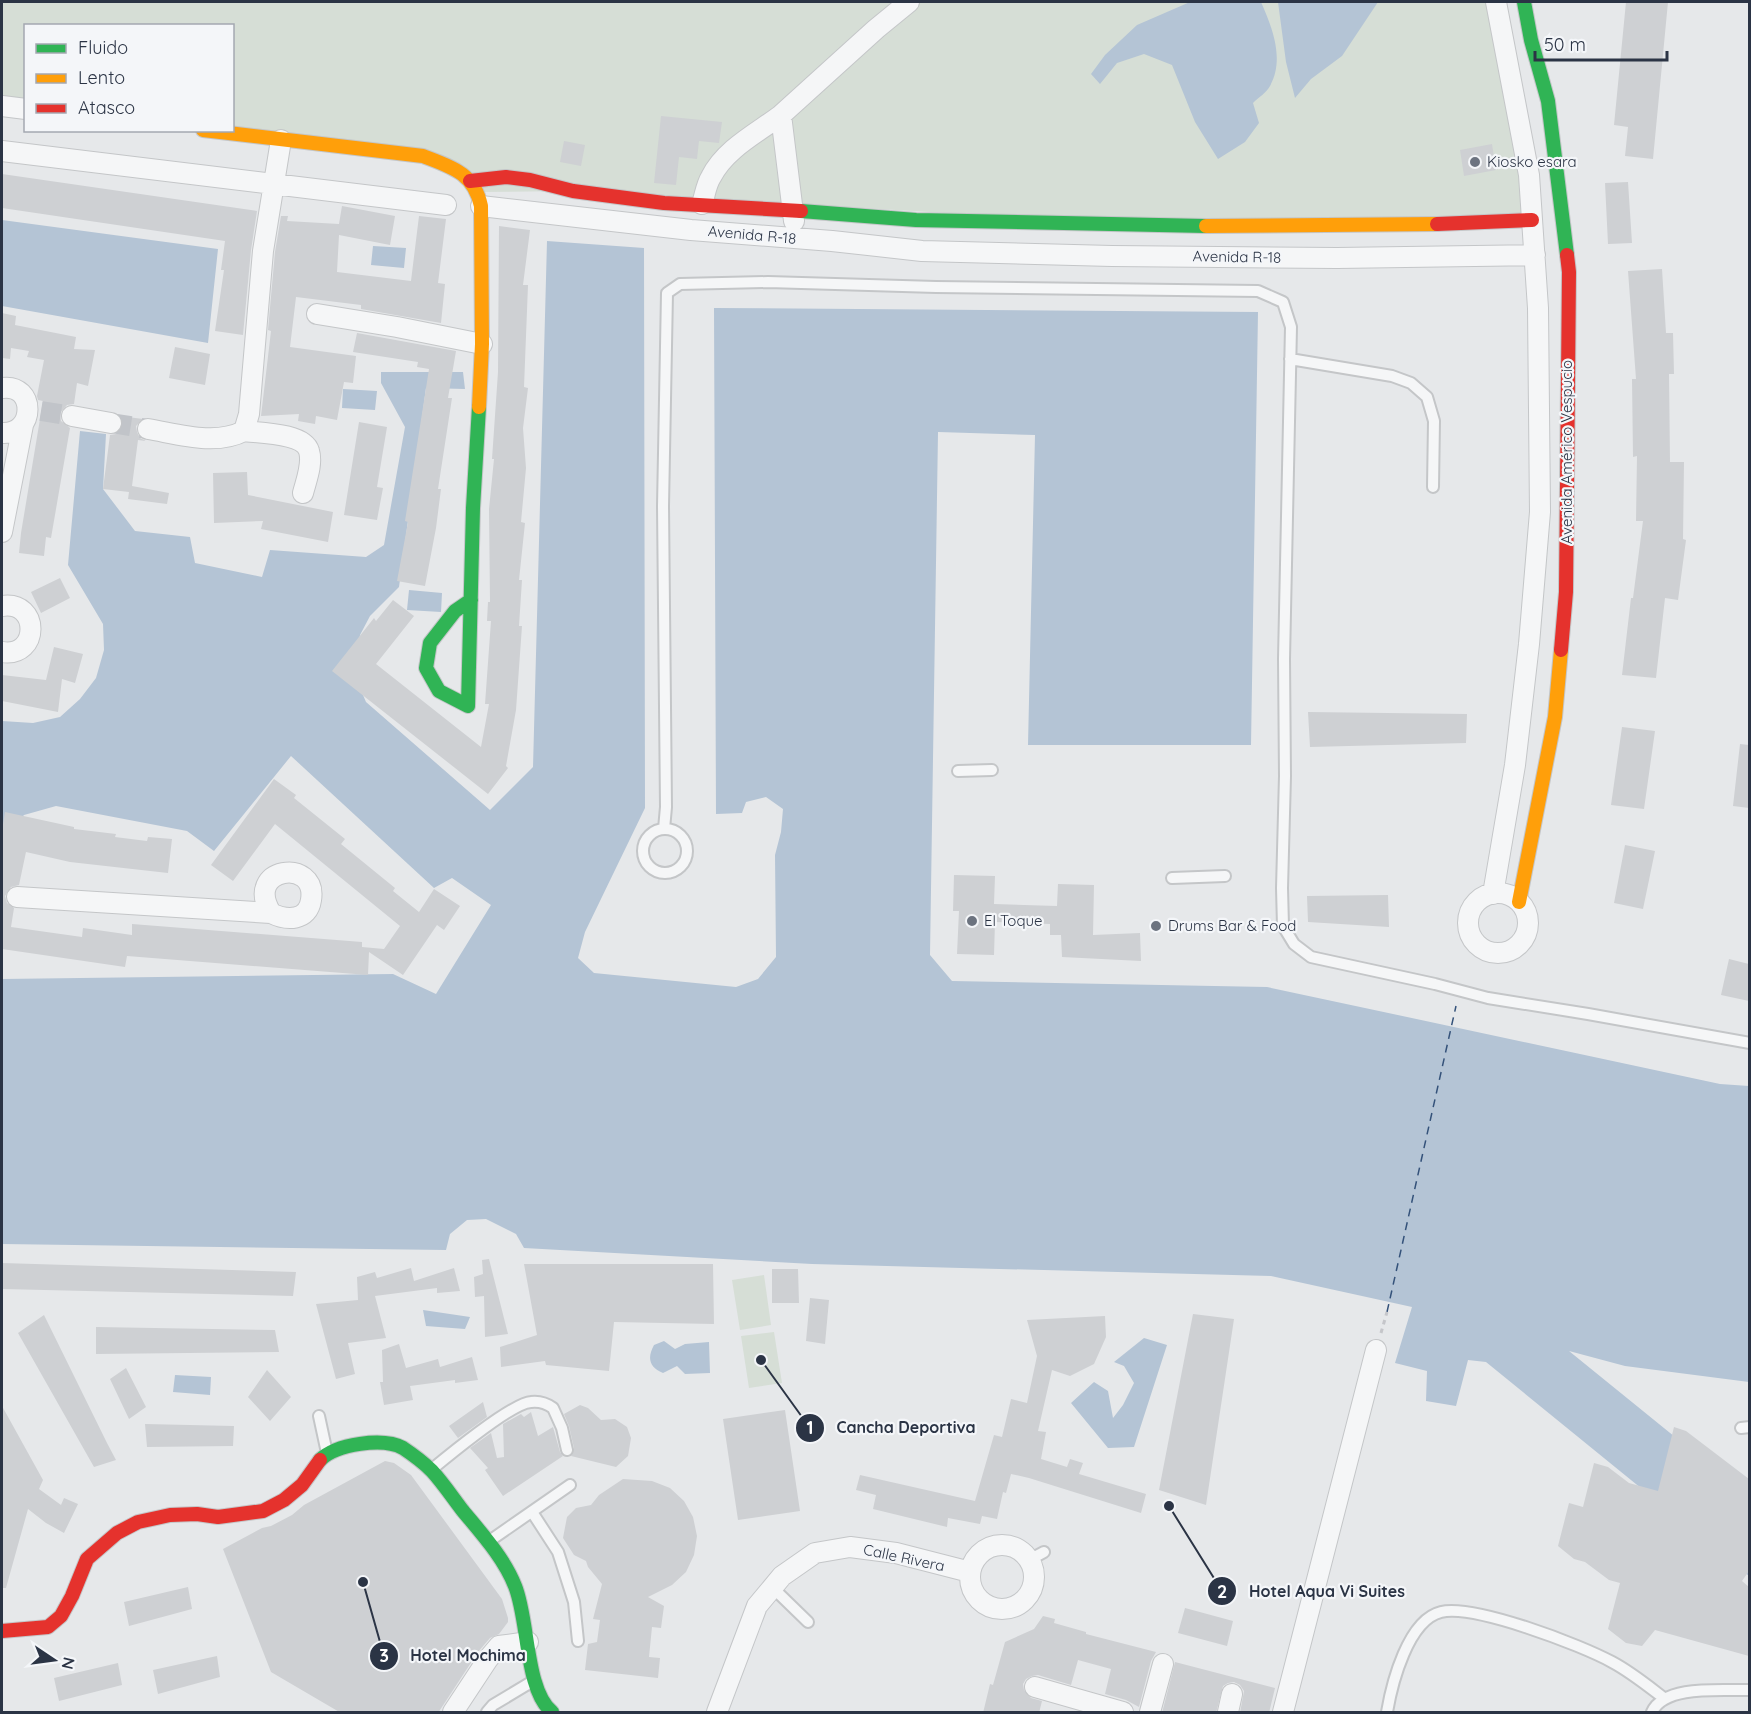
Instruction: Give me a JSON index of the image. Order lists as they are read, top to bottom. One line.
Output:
{"streets":{"street":["Avenida R-18","Avenida Américo Vespucio","Calle Rivera"]},"crossings":[["Avenida R-18","Avenida Américo Vespucio"]],"places":["Kiosko esara","El Toque","Drums Bar & Food","Cancha Deportiva","Hotel Aqua Vi Suites","Hotel Mochima"],"legend":["Fluido","Lento","Atasco"],"scale_bar":"50 m","north":"right"}
